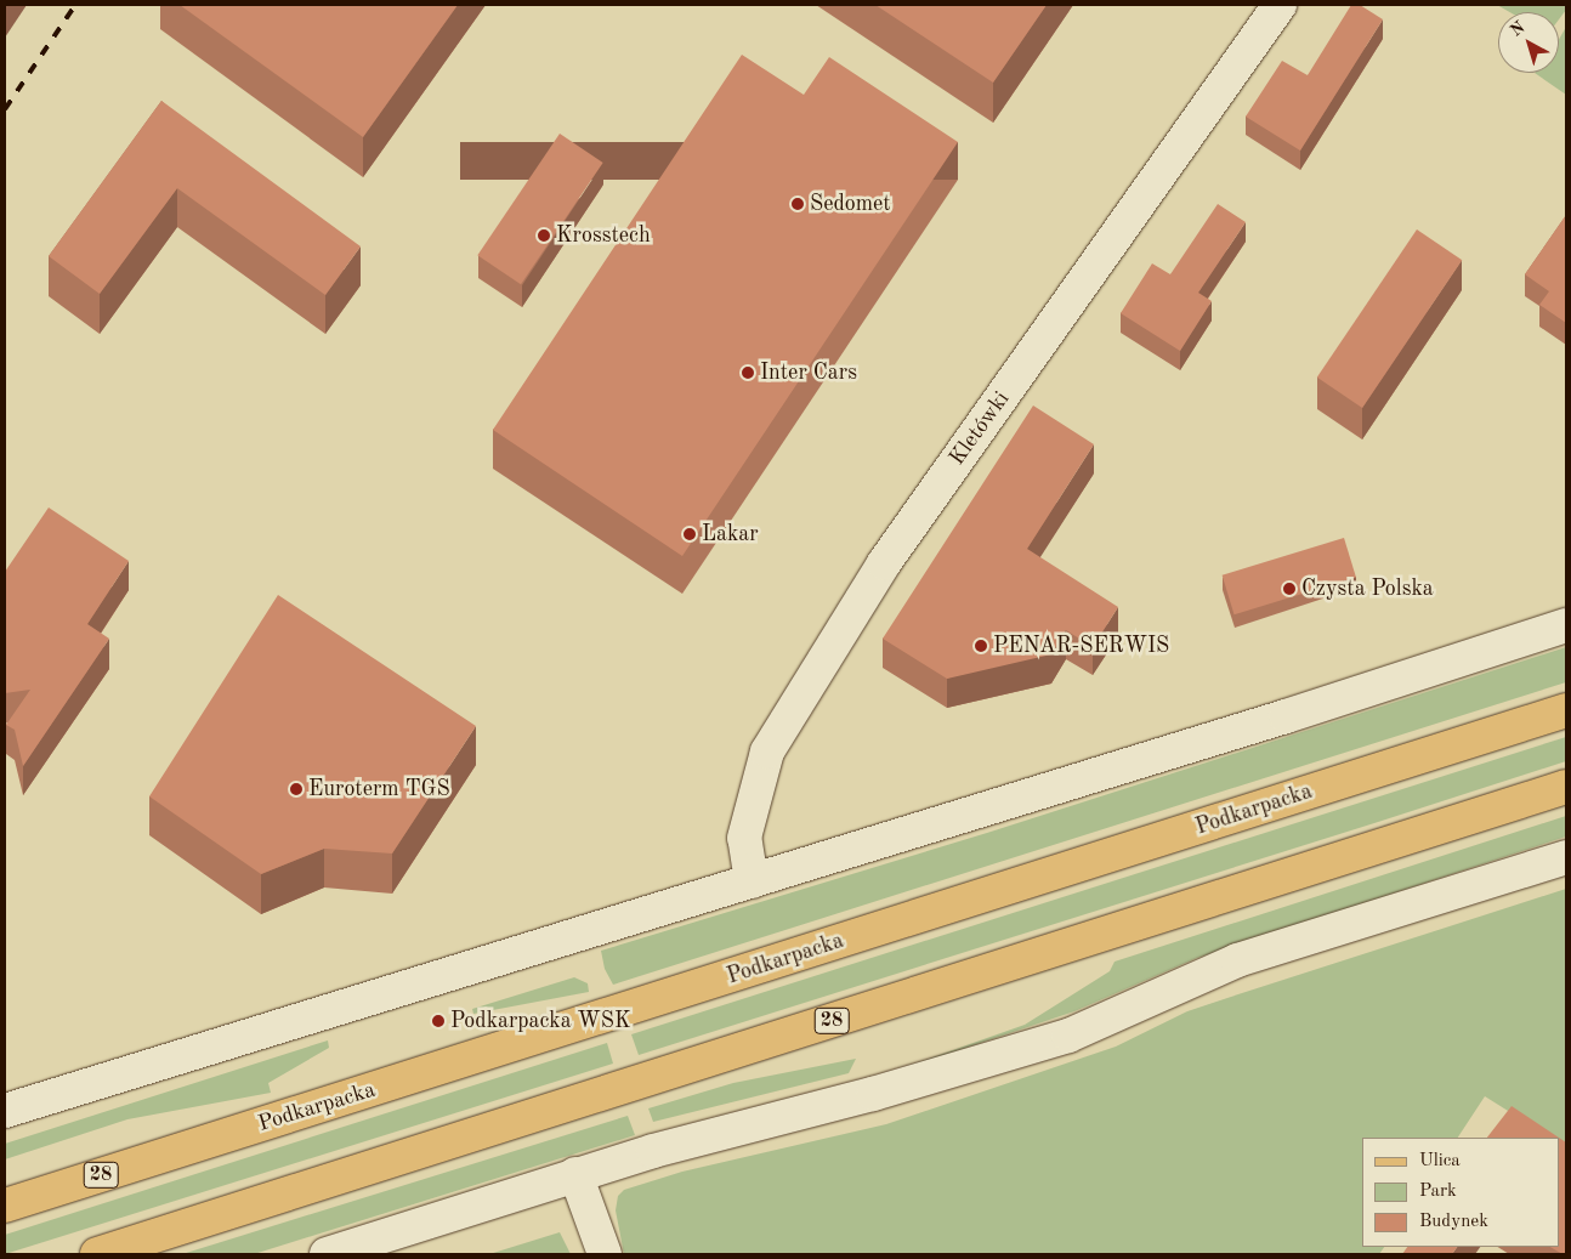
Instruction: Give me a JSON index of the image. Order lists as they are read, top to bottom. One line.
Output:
{"streets":{"main road":["Podkarpacka","28"],"street":["Kletówki"]},"places":["Sedomet","Krosstech","Inter Cars","Lakar","Czysta Polska","PENAR-SERWIS","Euroterm TGS","Podkarpacka WSK"],"legend":["Ulica","Park","Budynek"],"north":"top left"}
